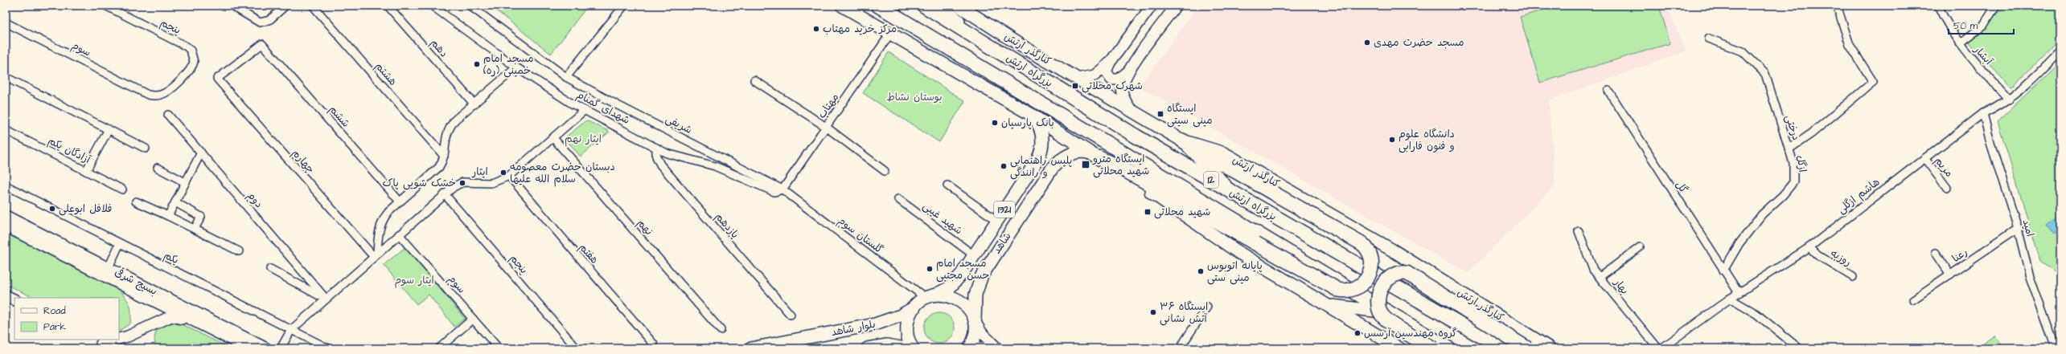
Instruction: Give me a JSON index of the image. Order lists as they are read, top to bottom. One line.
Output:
{"streets":{"highway":["بزرگراه ارتش","12"],"main road":["کنارگذر ارتش","1321","شاهد","بسیج شرقی","بلوار شاهد"],"street":["پنجم","دهم","سوم","آبشار","هشتم","مهتاب","شهدای گمنام","ششم","شریفی","درختی","آزادگان یکم","چهارم","ازگل","مریم","ایثار","گل","هاشم ازگلی","دوم","شهید غیبی","یازدهم","نهم","امید","گلستان سوم","هفتم","رعنا","یکم","روزبه","بهار"]},"crossings":[["پنجم","سوم"],["پنجم","ایثار"],["سوم","ایثار"],["آبشار","هاشم ازگلی"],["مهتاب","شهدای گمنام"],["مهتاب","شریفی"],["مهتاب","گلستان سوم"],["شهدای گمنام","شریفی"],["شهدای گمنام","ایثار"],["شهدای گمنام","یازدهم"],["شهدای گمنام","گلستان سوم"],["ششم","چهارم"],["شریفی","گلستان سوم"],["درختی","ازگل"],["چهارم","ایثار"],["ازگل","گل"],["مریم","هاشم ازگلی"],["ایثار","دوم"],["ایثار","نهم"],["ایثار","هفتم"],["ایثار","یکم"],["گل","هاشم ازگلی"],["هاشم ازگلی","امید"],["هاشم ازگلی","روزبه"],["شهید غیبی","شاهد"],["امید","رعنا"],["گلستان سوم","شاهد"],["گلستان سوم","بلوار شاهد"],["شاهد","بلوار شاهد"]],"parks":["بوستان نشاط","ایثار نهم","ایثار سوم"],"places":{"other":["مرکز خرید مهتاب","مسجد حضرت مهدی","مسجد امام خمینی (ره)","بانک پارسیان","دانشگاه علوم و فنون فارابی","پلیس راهنمایی و رانندگی","دبستان حضرت معصومه سلام الله علیها","خشک شویی پاک","فلافل ابوعلی","مسجد امام حسن مجتبی","پایانه اتوبوس مینی ستی","ایستگاه ۳۶ آتش نشانی","گروه مهندسین آرسس"],"transit":["شهرک محلاتی","ایستگاه مینی سیتی","ایستگاه مترو شهید محلاتی","شهید محلاتی"]},"legend":["Road","Park"],"scale_bar":"50 m"}
